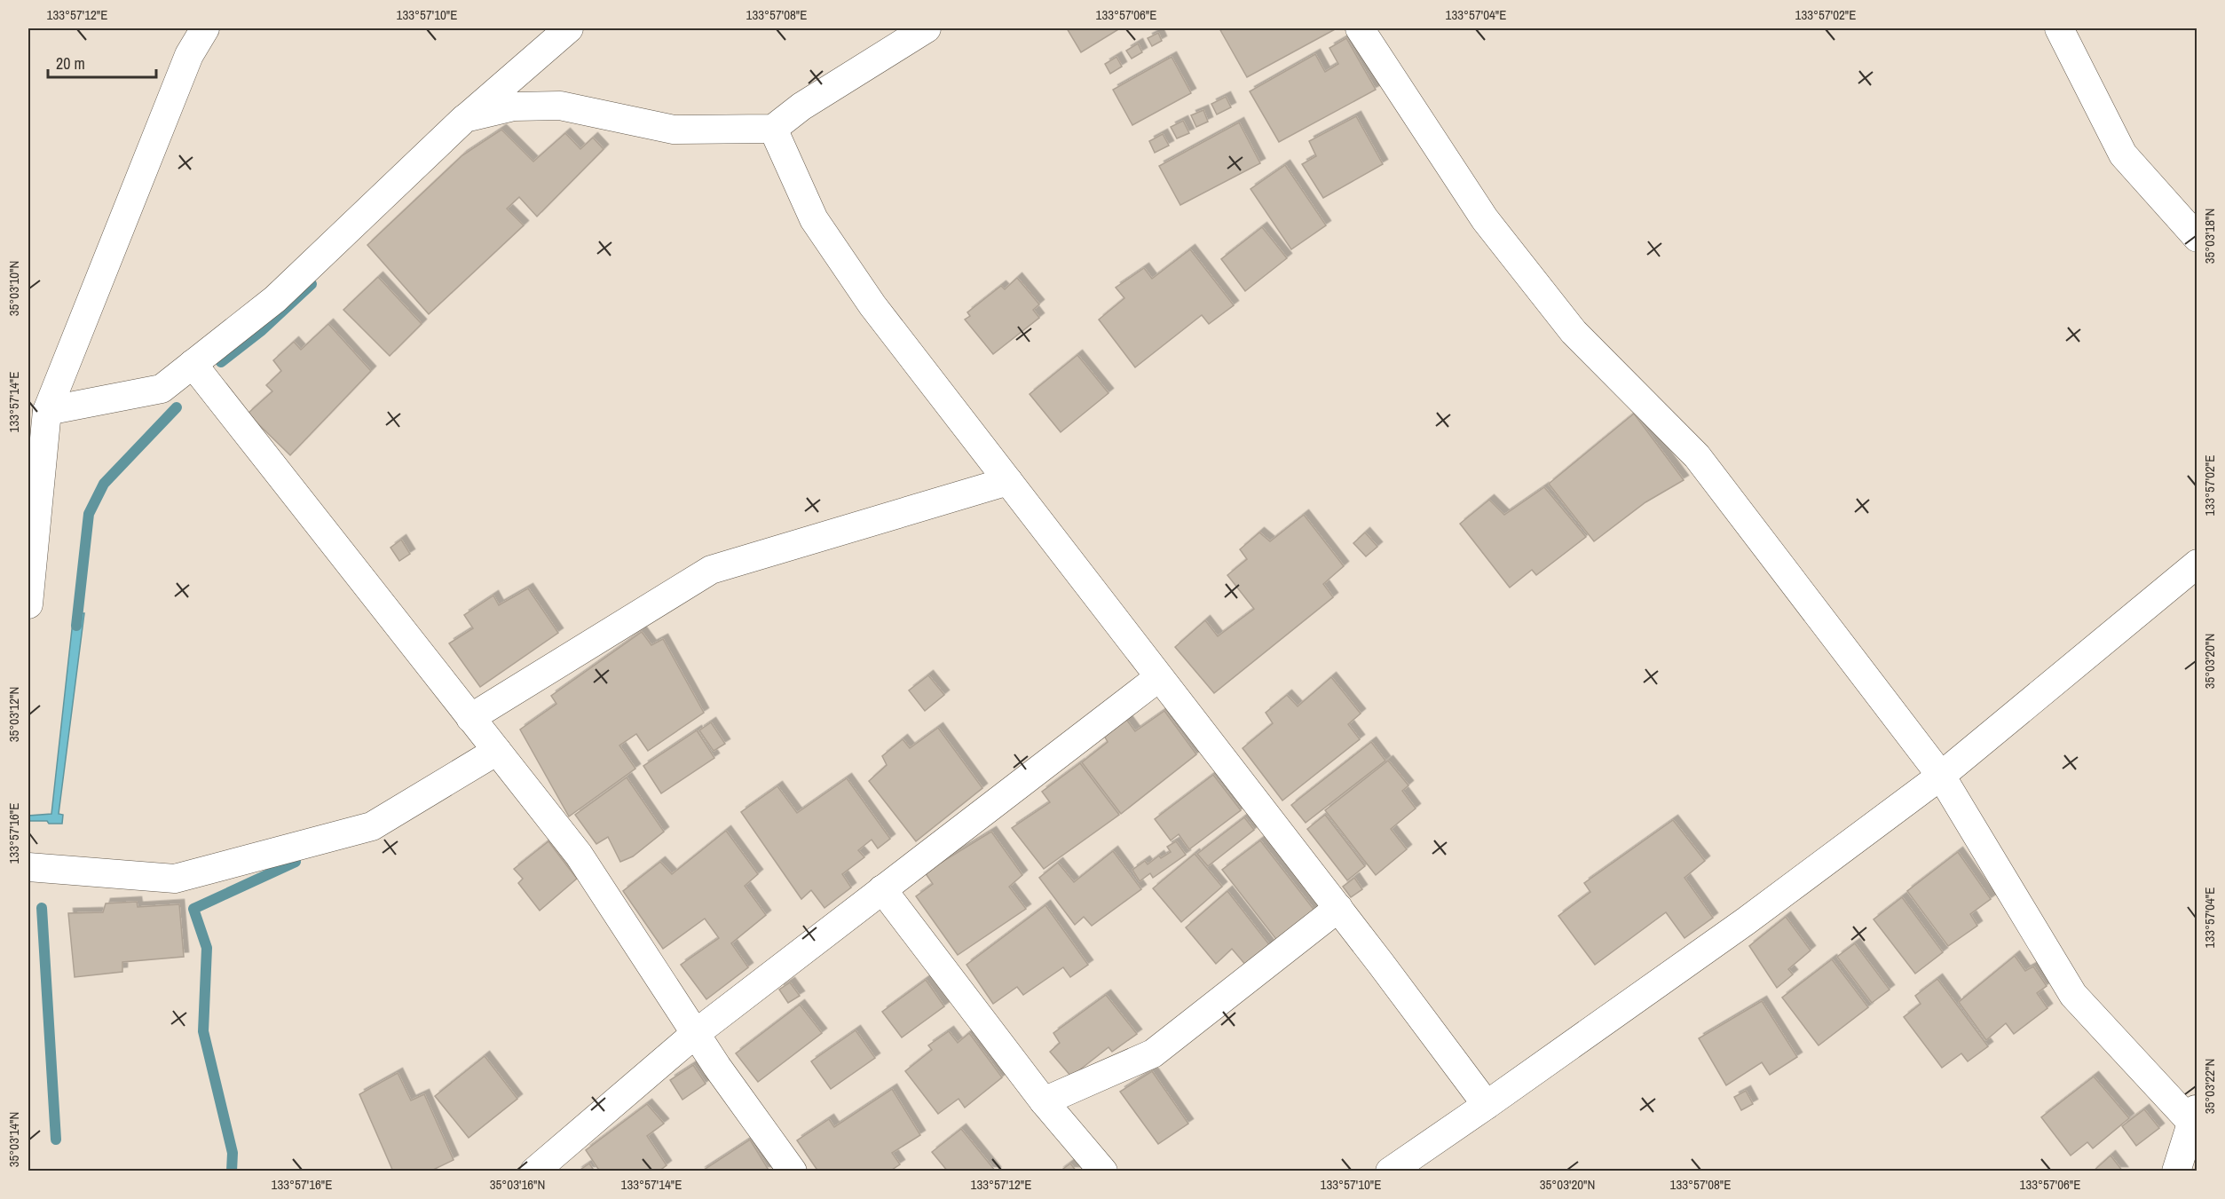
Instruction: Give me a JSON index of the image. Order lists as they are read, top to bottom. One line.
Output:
{"scale_bar":"20 m","coordinates":["133°57'12\"E","133°57'10\"E","133°57'08\"E","133°57'06\"E","133°57'04\"E","133°57'02\"E","35°03'18\"N","35°03'10\"N","133°57'14\"E","35°03'20\"N","35°03'12\"N","133°57'16\"E","35°03'22\"N","35°03'14\"N","35°03'16\"N"]}
